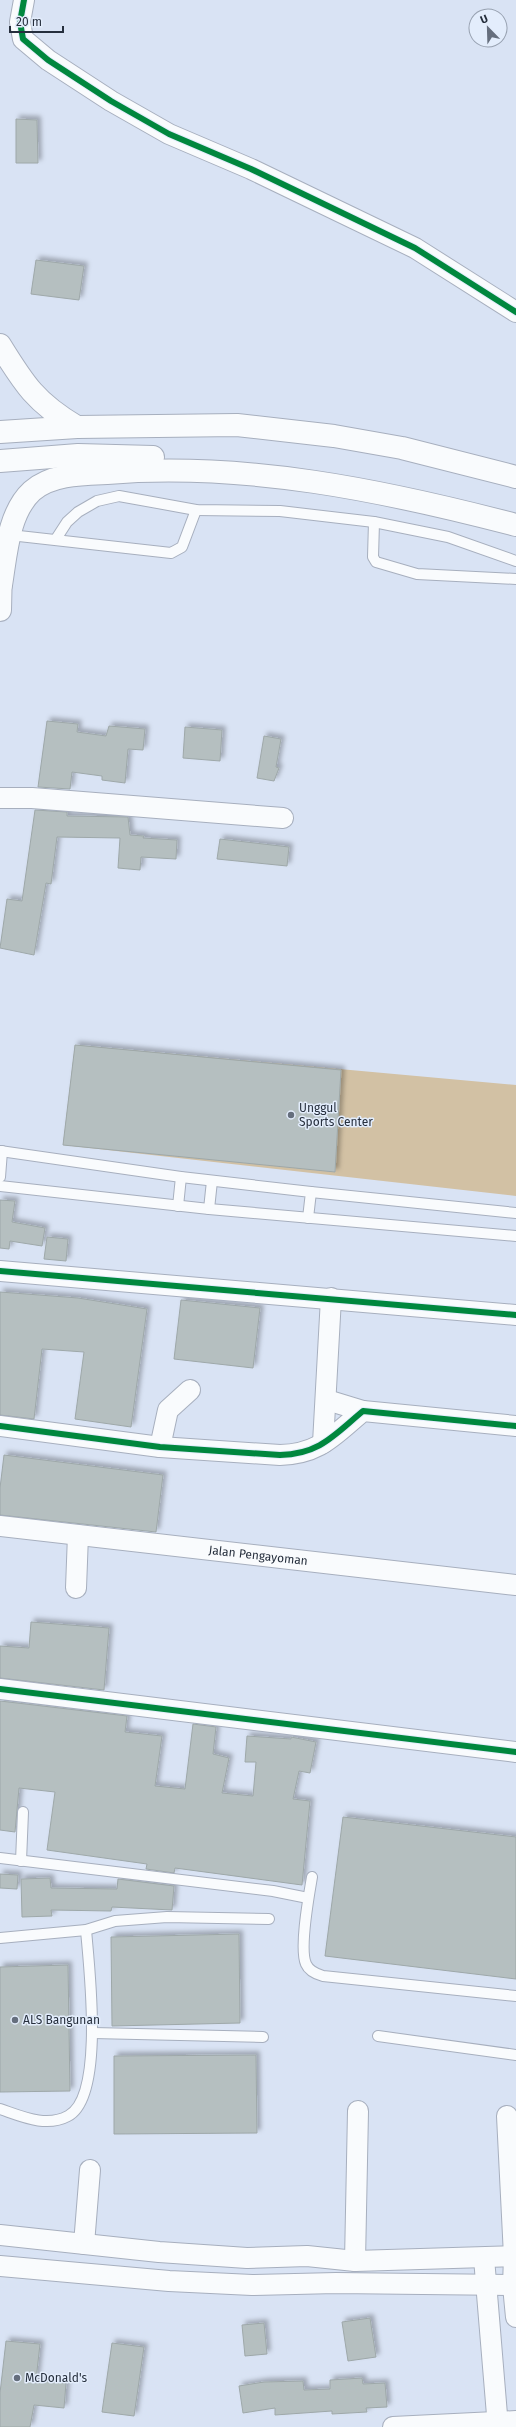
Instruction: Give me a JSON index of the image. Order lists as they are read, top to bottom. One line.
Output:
{"streets":{"street":["Jalan Pengayoman"]},"places":["Unggul Sports Center","ALS Bangunan","McDonald's"],"scale_bar":"20 m","north":"top left"}
